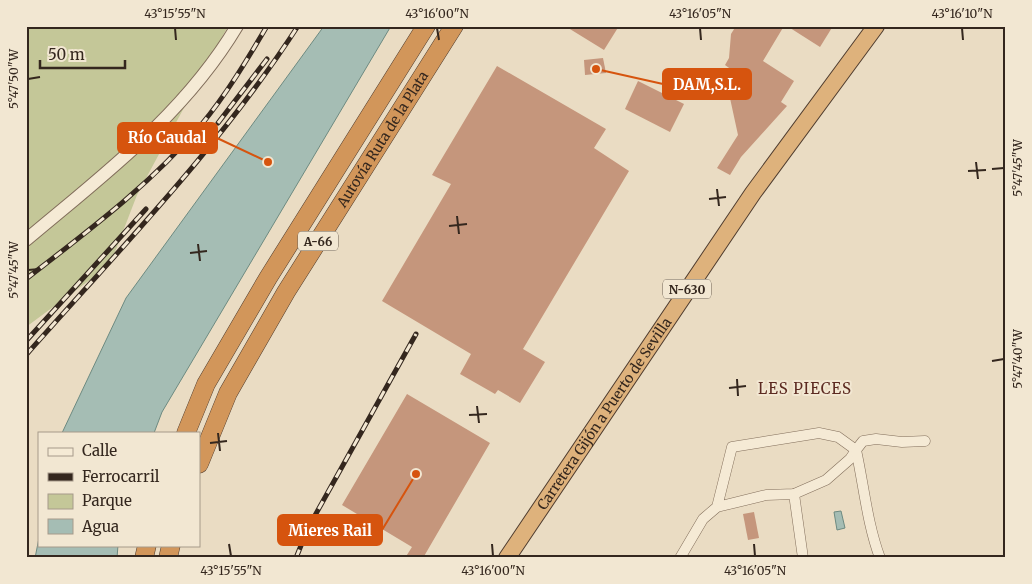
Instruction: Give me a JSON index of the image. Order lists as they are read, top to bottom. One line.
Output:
{"streets":{"highway":["Autovía Ruta de la Plata","A-66","N-630","Carretera Gijón a Puerto de Sevilla"]},"districts":["LES PIECES"],"places":["DAM,S.L.","Río Caudal","Mieres Rail"],"legend":["Calle","Ferrocarril","Parque","Agua"],"scale_bar":"50 m","coordinates":["43°15'55\"N","43°16'00\"N","43°16'05\"N","43°16'10\"N","5°47'50\"W","5°47'45\"W","5°47'40\"W"]}
